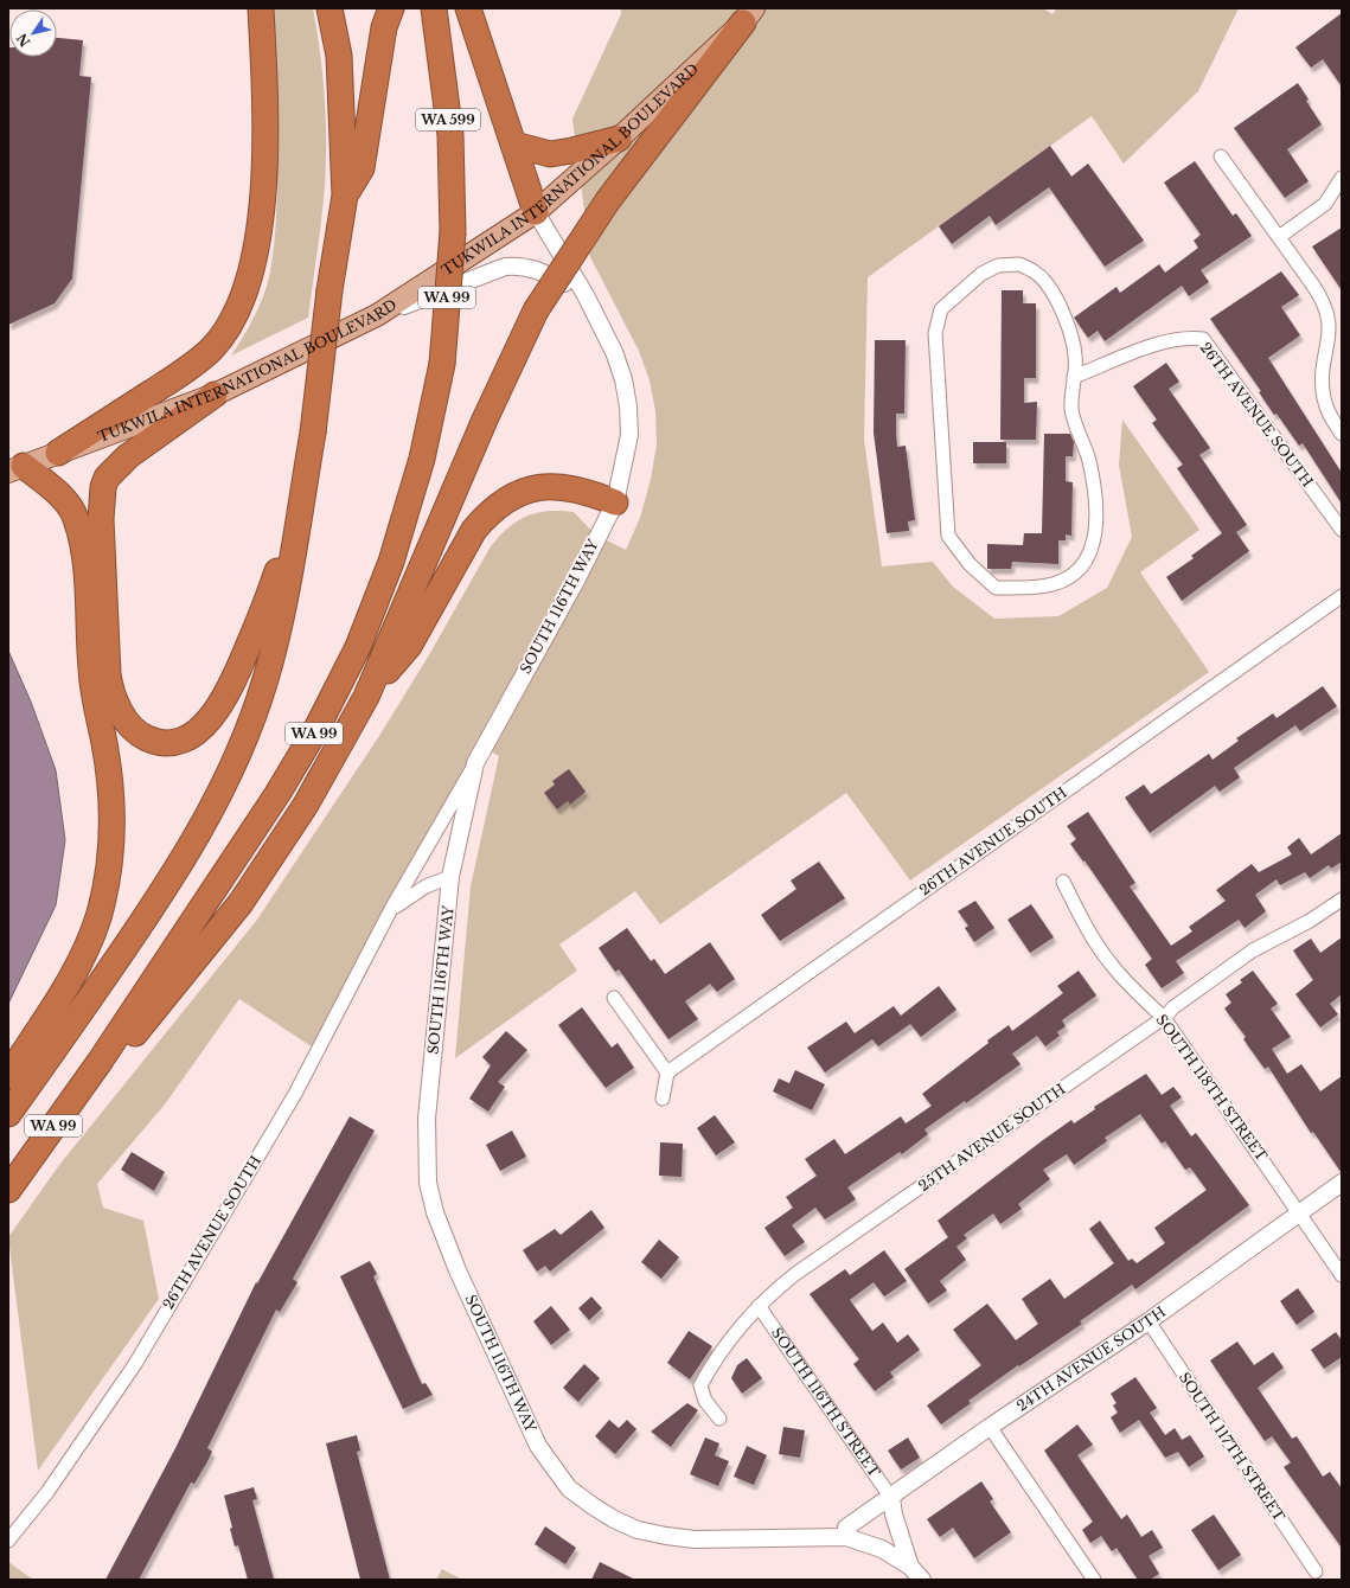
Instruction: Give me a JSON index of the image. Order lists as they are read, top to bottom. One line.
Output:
{"streets":{"highway":["WA 599","WA 99"],"main road":["TUKWILA INTERNATIONAL BOULEVARD"],"street":["26TH AVENUE SOUTH","SOUTH 116TH WAY","SOUTH 118TH STREET","25TH AVENUE SOUTH","24TH AVENUE SOUTH","SOUTH 116TH STREET","SOUTH 117TH STREET"]},"crossings":[["WA 599","WA 99"],["TUKWILA INTERNATIONAL BOULEVARD","SOUTH 116TH WAY"],["26TH AVENUE SOUTH","SOUTH 116TH WAY"],["SOUTH 116TH WAY","24TH AVENUE SOUTH"],["SOUTH 118TH STREET","25TH AVENUE SOUTH"],["SOUTH 118TH STREET","24TH AVENUE SOUTH"],["25TH AVENUE SOUTH","SOUTH 116TH STREET"],["24TH AVENUE SOUTH","SOUTH 116TH STREET"],["24TH AVENUE SOUTH","SOUTH 117TH STREET"]],"north":"bottom left"}
